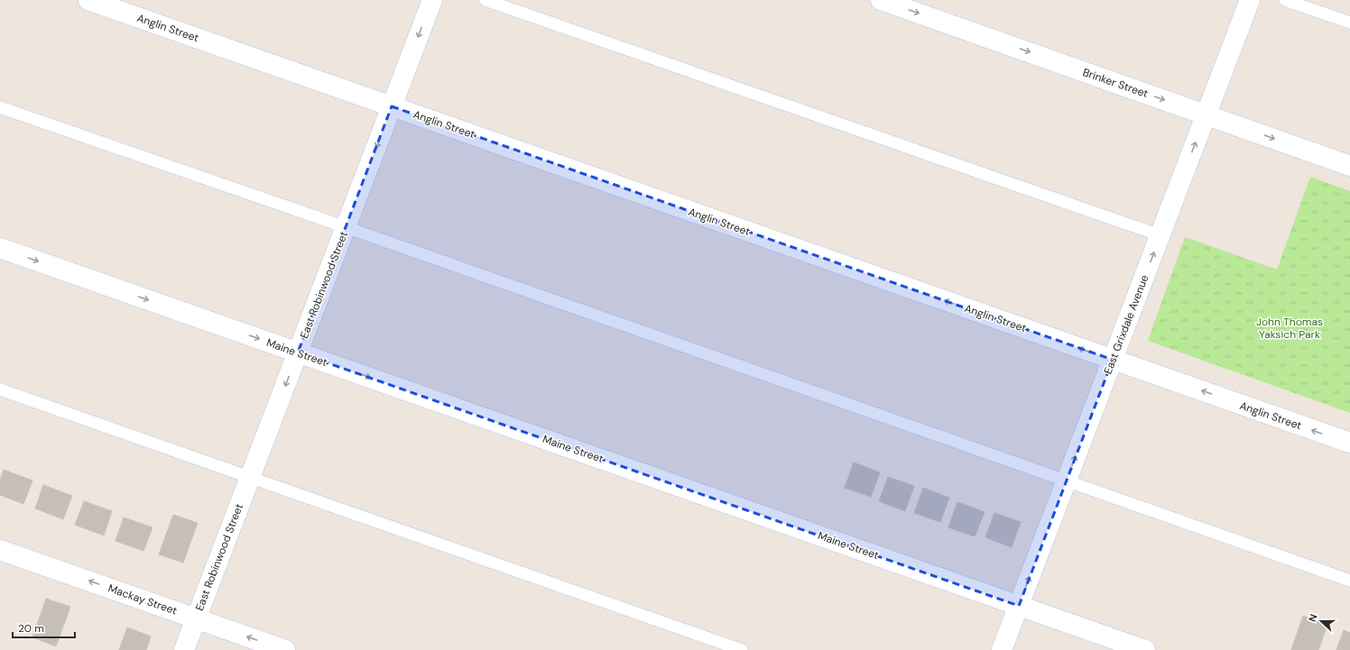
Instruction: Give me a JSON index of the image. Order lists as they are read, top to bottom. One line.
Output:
{"streets":{"street":["Anglin Street","Brinker Street","East Robinwood Street","East Grixdale Avenue","Maine Street","Mackay Street"]},"crossings":[["Anglin Street","East Robinwood Street"],["Anglin Street","East Grixdale Avenue"],["Brinker Street","East Grixdale Avenue"],["East Robinwood Street","Maine Street"],["East Robinwood Street","Mackay Street"],["East Grixdale Avenue","Maine Street"]],"one_way":["Anglin Street","Brinker Street","East Robinwood Street","East Grixdale Avenue","Maine Street","Mackay Street"],"parks":["John Thomas Yaksich Park"],"scale_bar":"20 m","north":"left"}
